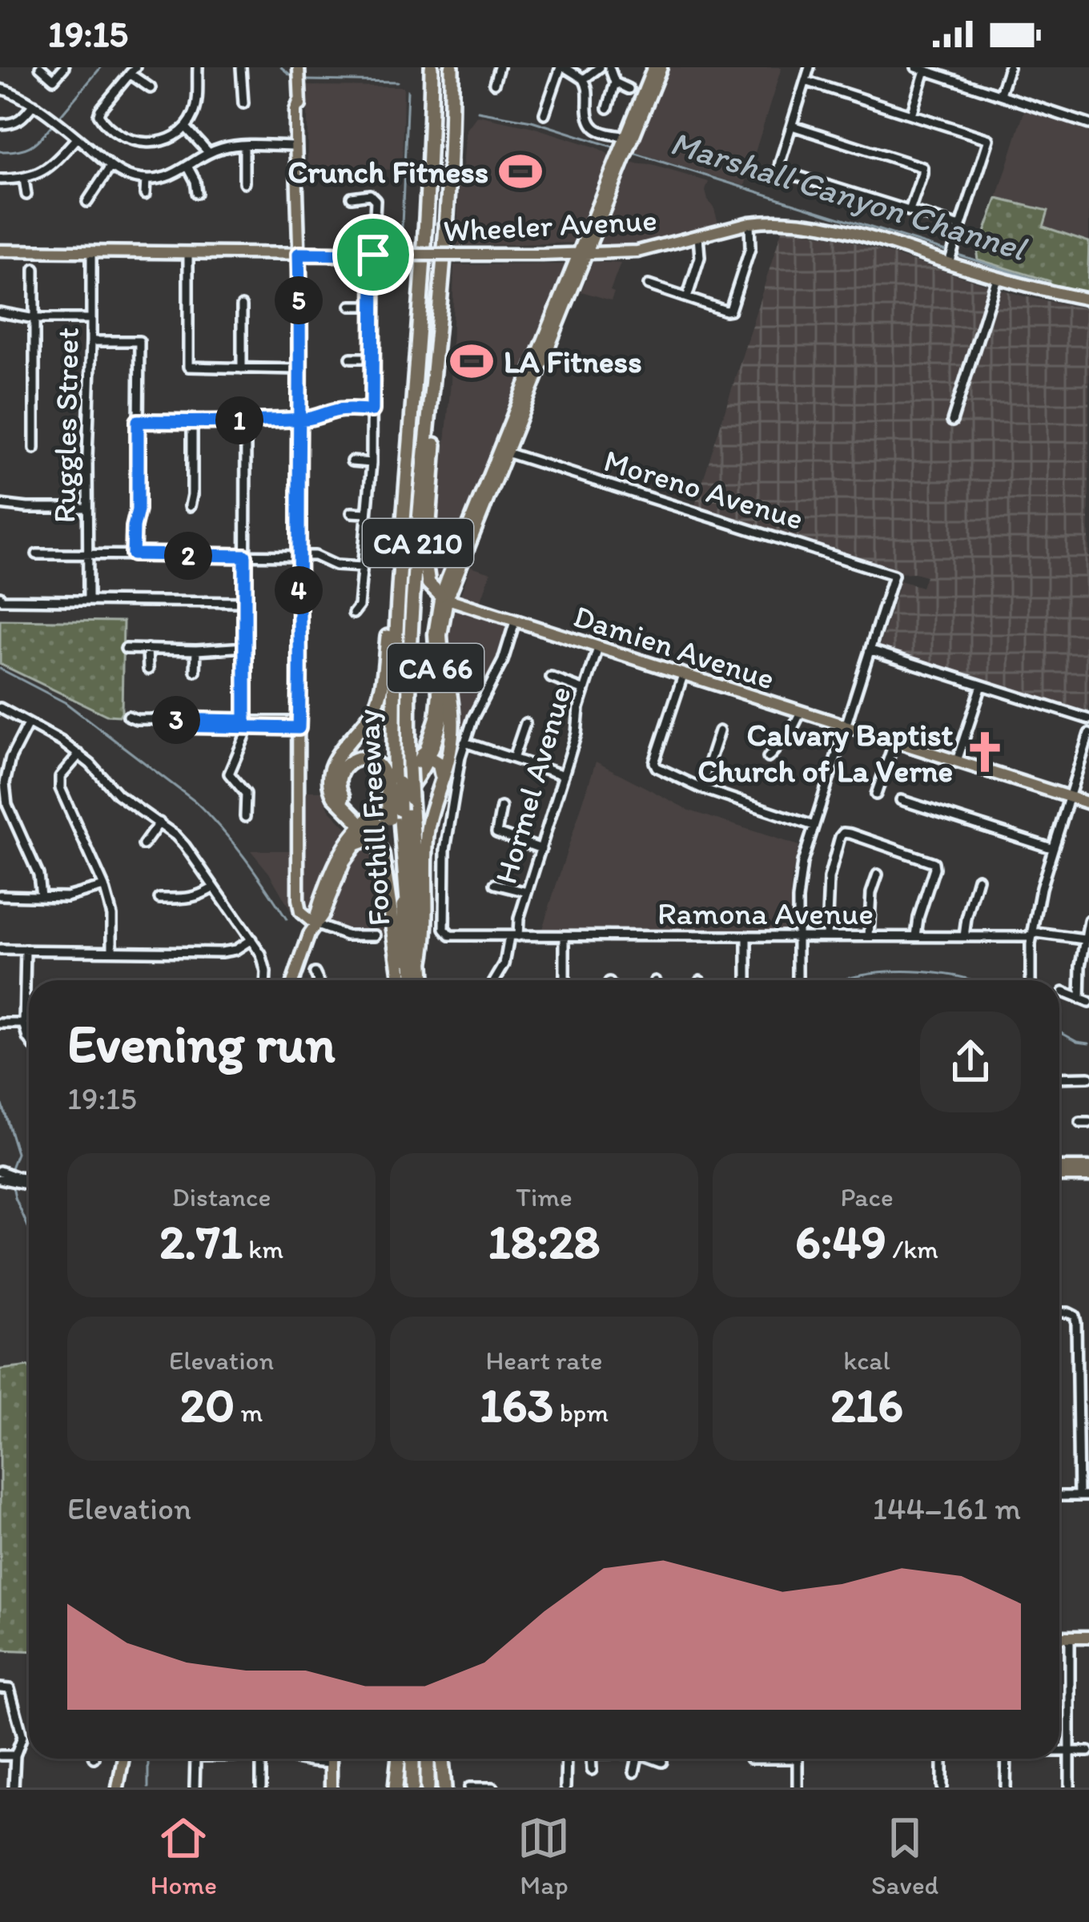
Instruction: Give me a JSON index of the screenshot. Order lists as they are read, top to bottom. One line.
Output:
{"streets":{"highway":["CA 210","Foothill Freeway"],"main road":["Wheeler Avenue","Damien Avenue","CA 66"],"street":["Ruggles Street","Moreno Avenue","Hormel Avenue","Ramona Avenue"]},"crossings":[["Wheeler Avenue","Ruggles Street"],["Wheeler Avenue","CA 66"],["Moreno Avenue","CA 66"],["Damien Avenue","CA 66"],["Damien Avenue","Hormel Avenue"],["Hormel Avenue","Ramona Avenue"]],"water":["Marshall Canyon Channel"],"places":{"sports":["Crunch Fitness","LA Fitness"],"church":["Calvary Baptist Church of La Verne"]},"page":{"status":"19:15","pins":["5","1","2","4","3"],"heading":["Evening run","19:15"],"stats":[["Distance","2.71 km"],["Time","18:28"],["Pace","6:49 /km"],["Elevation","20 m"],["Heart rate","163 bpm"],["kcal","216"]],"chart":["Elevation","144–161 m"],"tabs":["Home","Map","Saved"]}}
